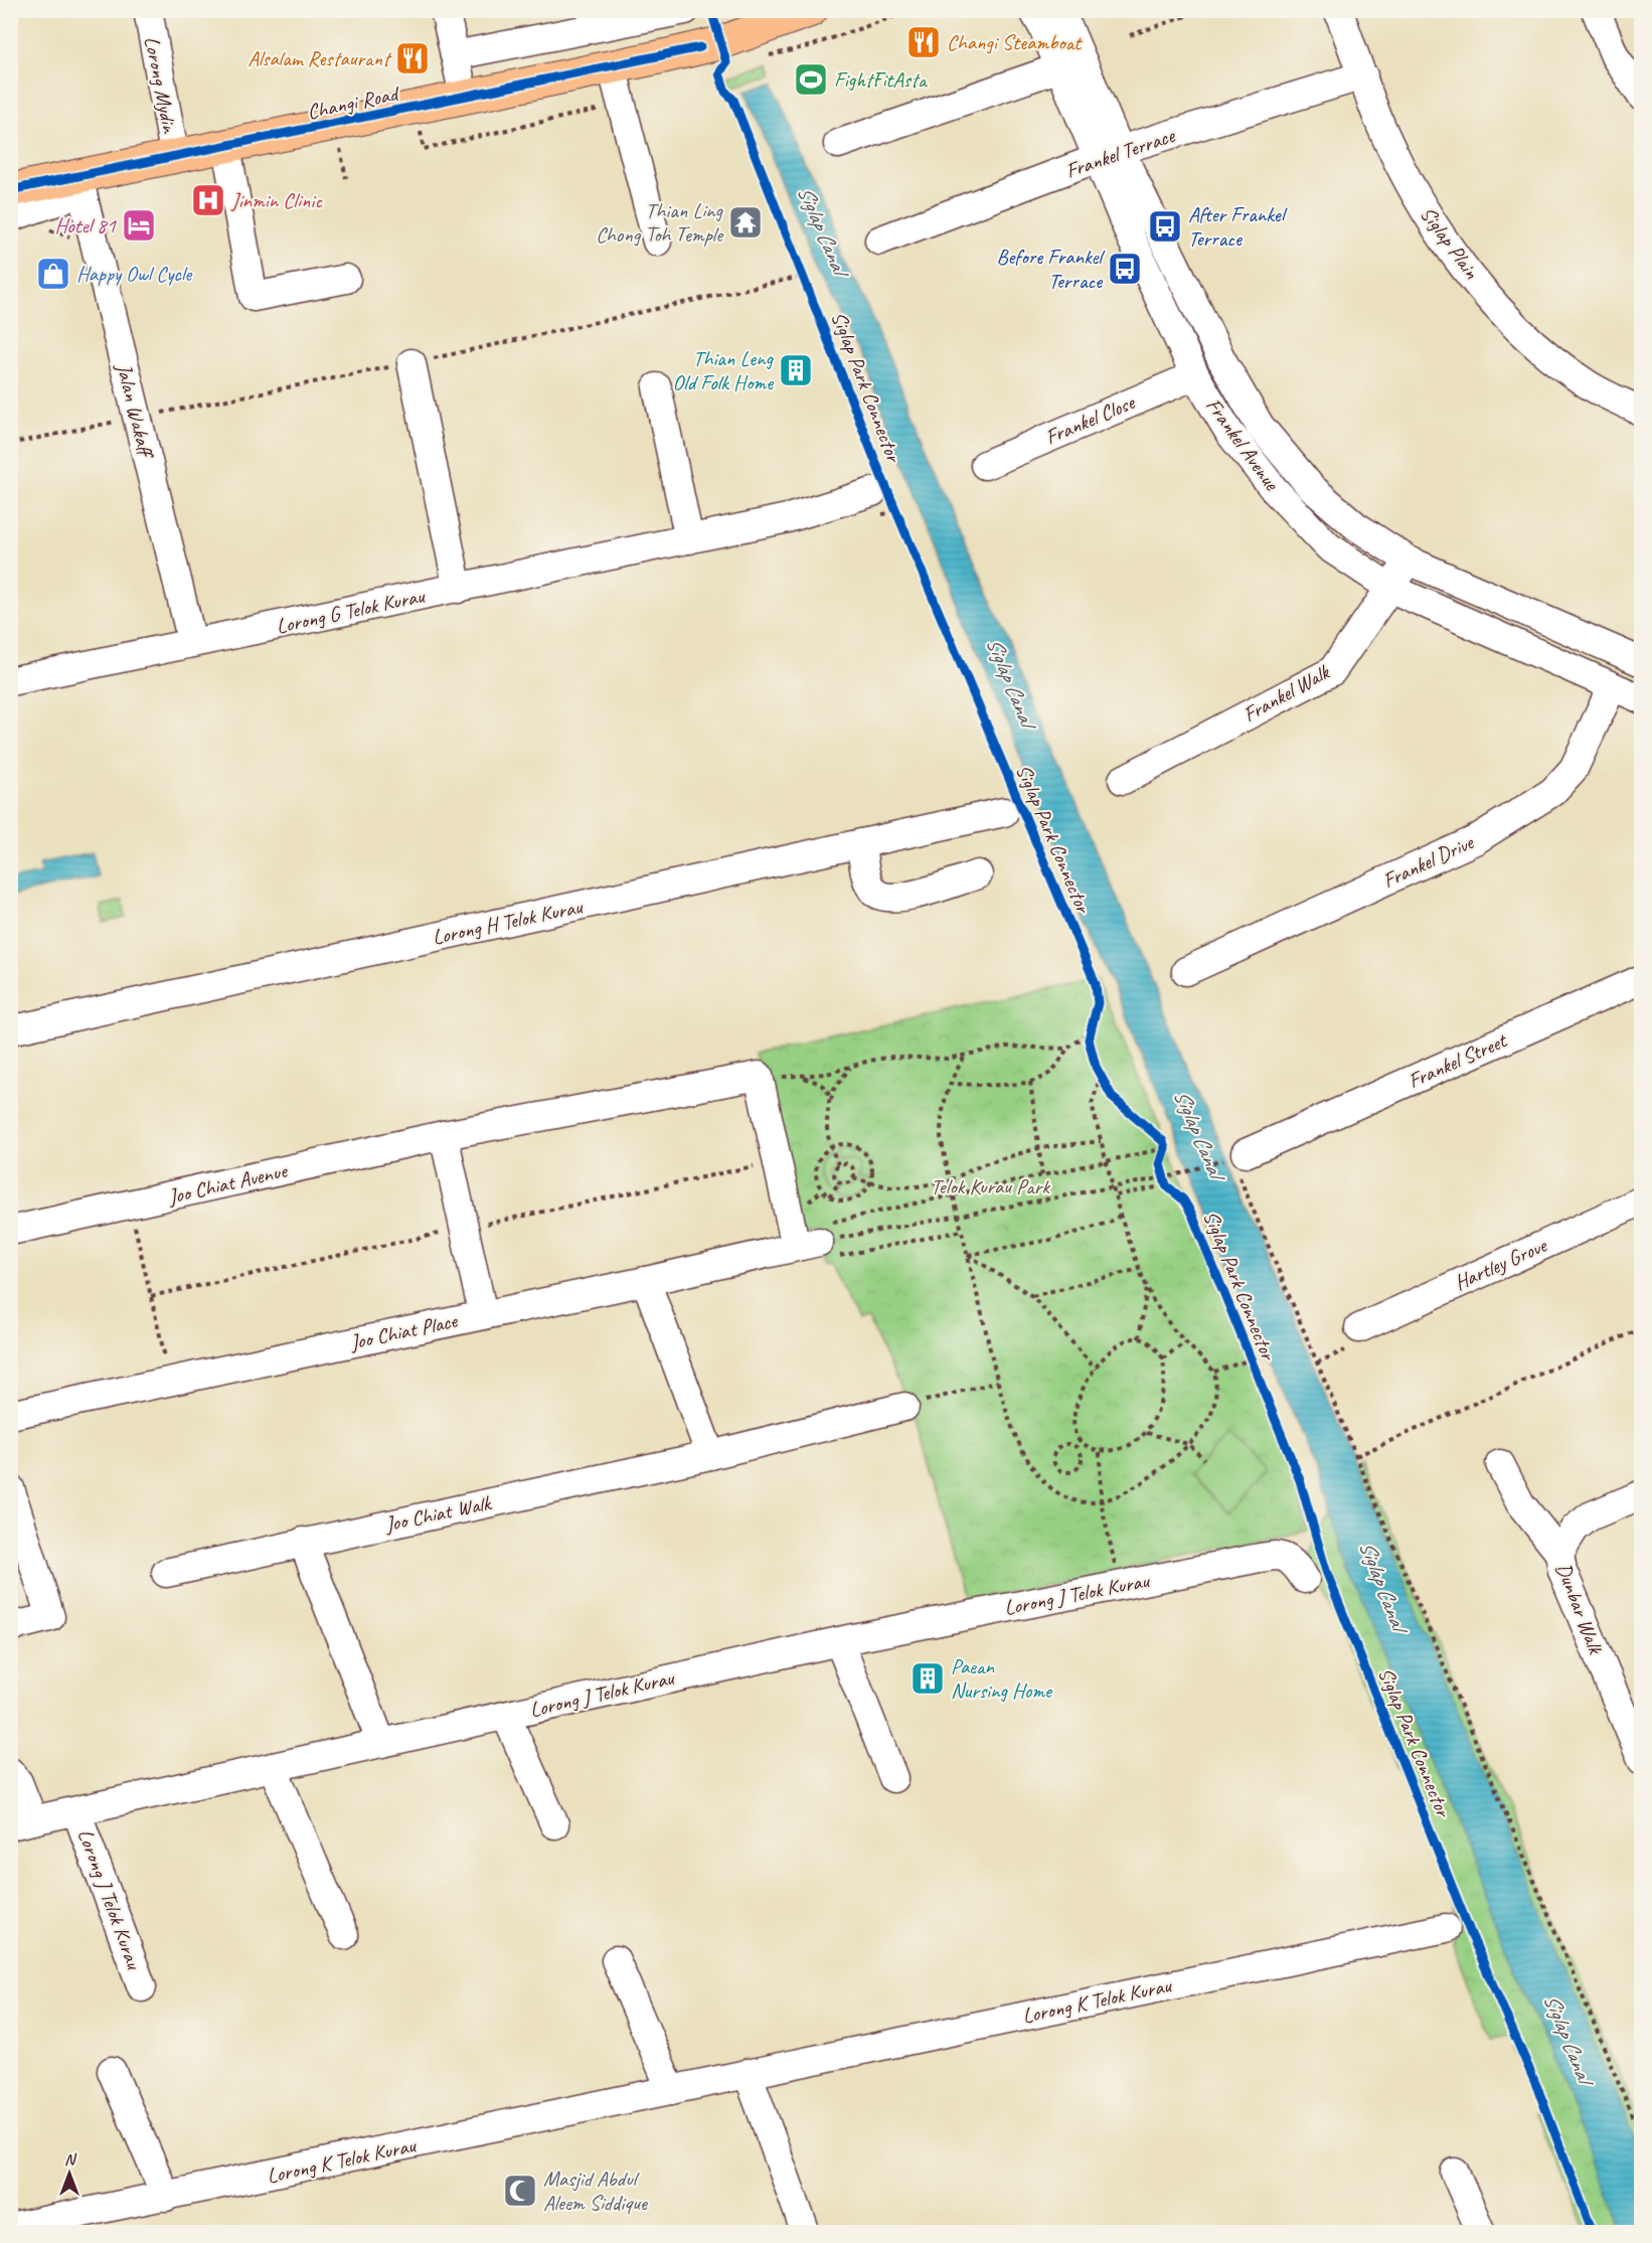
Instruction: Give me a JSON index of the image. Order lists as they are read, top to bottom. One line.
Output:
{"streets":{"main road":["Changi Road"],"street":["Lorong Mydin","Frankel Terrace","Siglap Plain","Jalan Wakaff","Frankel Close","Frankel Avenue","Lorong G Telok Kurau","Frankel Walk","Frankel Drive","Lorong H Telok Kurau","Frankel Street","Joo Chiat Avenue","Hartley Grove","Joo Chiat Place","Joo Chiat Walk","Lorong J Telok Kurau","Dunbar Walk","Lorong K Telok Kurau"],"cycle path":["Siglap Park Connector"]},"crossings":[["Lorong Mydin","Changi Road"],["Changi Road","Jalan Wakaff"],["Frankel Terrace","Siglap Plain"],["Frankel Terrace","Frankel Avenue"],["Jalan Wakaff","Lorong G Telok Kurau"],["Frankel Close","Frankel Avenue"],["Frankel Avenue","Frankel Walk"],["Frankel Avenue","Frankel Drive"]],"water":["Siglap Canal"],"parks":["Telok Kurau Park"],"places":{"restaurant":["Changi Steamboat","Alsalam Restaurant"],"sports":["FightFitAsta"],"hospital":["Jinmin Clinic"],"temple":["Thian Ling Chong Toh Temple"],"hotel":["Hotel 81"],"bus stop":["After Frankel Terrace","Before Frankel Terrace"],"shop":["Happy Owl Cycle"],"building":["Thian Leng Old Folk Home","Paean Nursing Home"],"mosque":["Masjid Abdul Aleem Siddique"]},"north":"top"}
